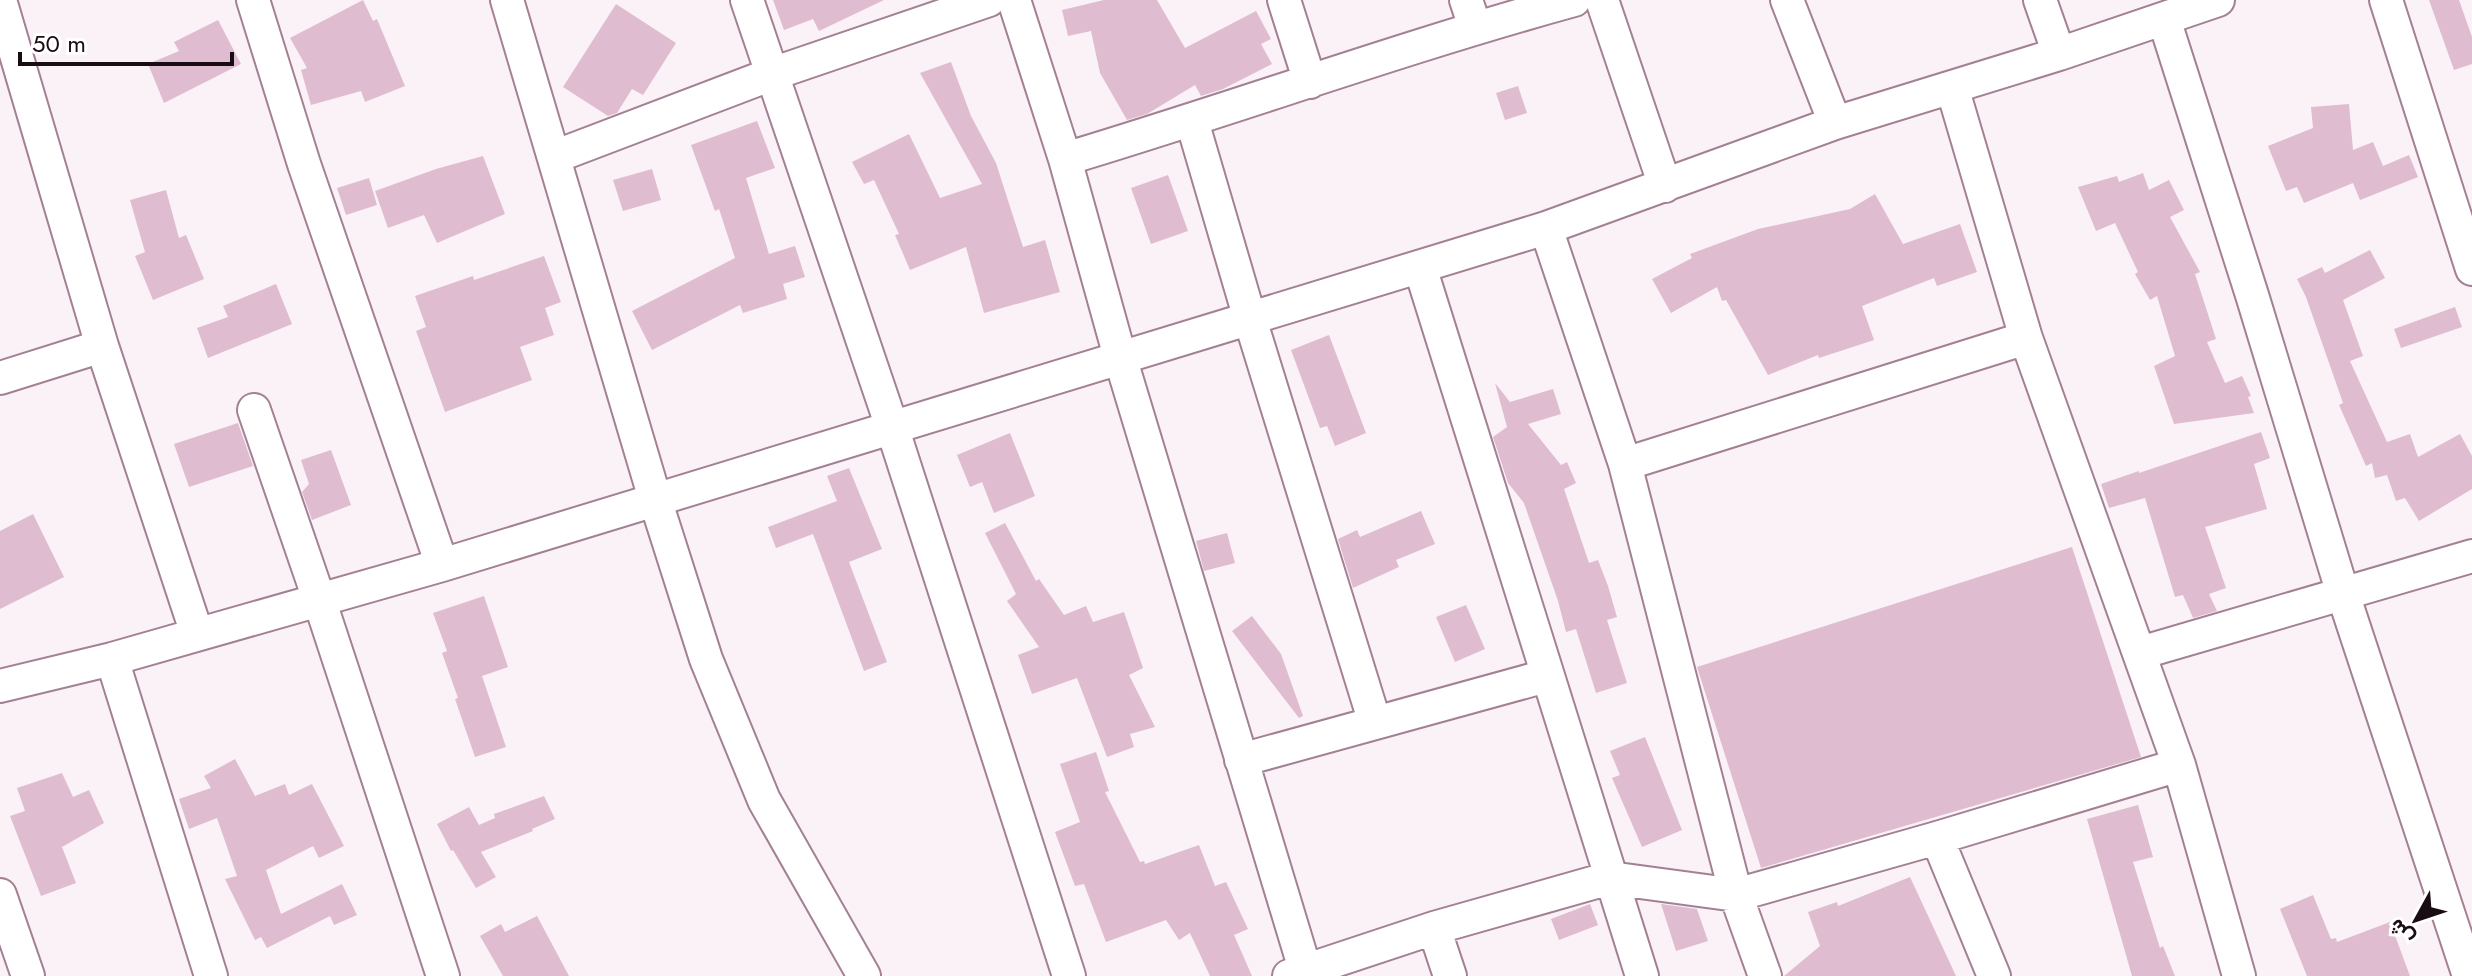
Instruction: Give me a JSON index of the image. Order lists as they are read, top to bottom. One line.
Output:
{"scale_bar":"50 m","north":"bottom left"}
